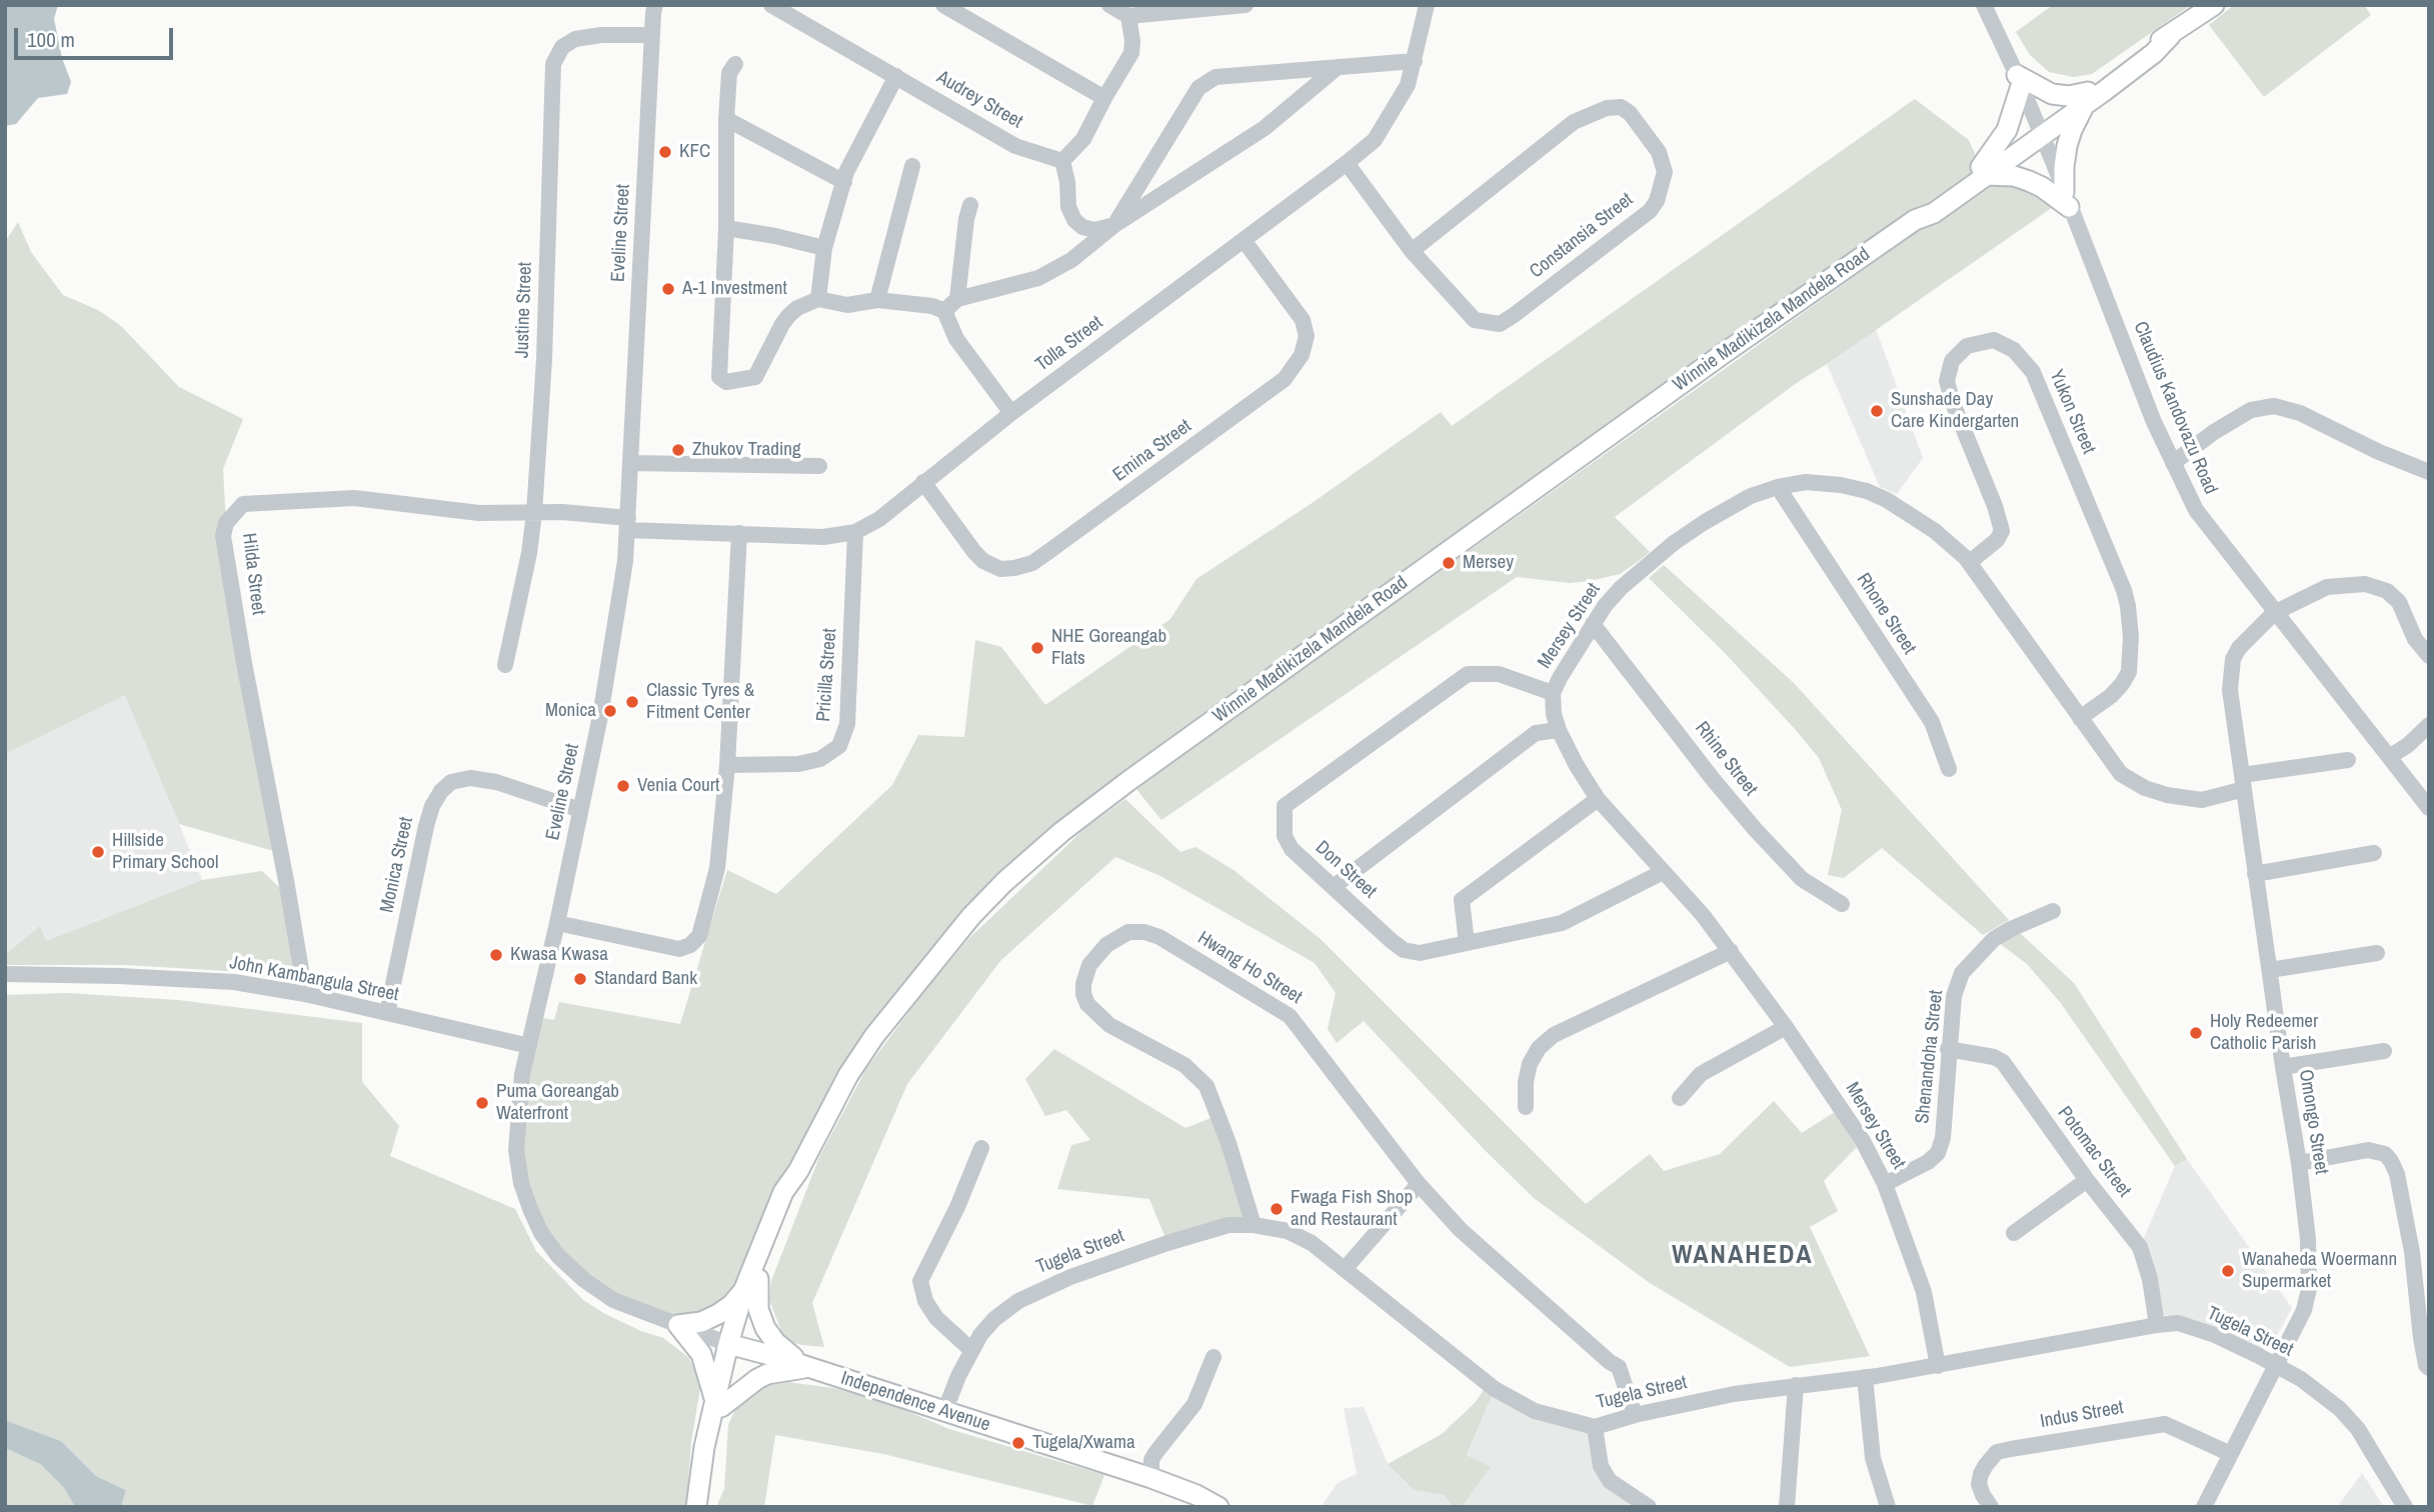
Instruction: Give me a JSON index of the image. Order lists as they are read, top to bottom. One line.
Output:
{"streets":{"main road":["Winnie Madikizela Mandela Road","Independence Avenue"],"street":["Audrey Street","Eveline Street","Constansia Street","Justine Street","Tolla Street","Claudius Kandovazu Road","Yukon Street","Emina Street","Hilda Street","Rhone Street","Mersey Street","Pricilla Street","Rhine Street","Monica Street","Don Street","Hwang Ho Street","John Kambangula Street","Shenandoha Street","Omongo Street","Potomac Street","Tugela Street","Indus Street"]},"crossings":[["Eveline Street","Justine Street"],["Eveline Street","Winnie Madikizela Mandela Road"],["Eveline Street","Tolla Street"],["Eveline Street","Hilda Street"],["Eveline Street","Monica Street"],["Eveline Street","John Kambangula Street"],["Eveline Street","Independence Avenue"],["Constansia Street","Tolla Street"],["Justine Street","Hilda Street"],["Winnie Madikizela Mandela Road","Claudius Kandovazu Road"],["Winnie Madikizela Mandela Road","Independence Avenue"],["Tolla Street","Emina Street"],["Tolla Street","Hilda Street"],["Tolla Street","Pricilla Street"],["Claudius Kandovazu Road","Omongo Street"],["Yukon Street","Mersey Street"],["Hilda Street","John Kambangula Street"],["Rhone Street","Mersey Street"],["Mersey Street","Rhine Street"],["Mersey Street","Don Street"],["Mersey Street","Shenandoha Street"],["Mersey Street","Omongo Street"],["Mersey Street","Tugela Street"],["Monica Street","John Kambangula Street"],["Hwang Ho Street","Tugela Street"],["Shenandoha Street","Potomac Street"],["Omongo Street","Tugela Street"],["Omongo Street","Indus Street"],["Potomac Street","Tugela Street"],["Tugela Street","Independence Avenue"]],"districts":["WANAHEDA"],"places":["KFC","A-1 Investment","Sunshade Day Care Kindergarten","Zhukov Trading","Mersey","NHE Goreangab Flats","Classic Tyres & Fitment Center","Monica","Venia Court","Hillside Primary School","Kwasa Kwasa","Standard Bank","Holy Redeemer Catholic Parish","Puma Goreangab Waterfront","Fwaga Fish Shop and Restaurant","Wanaheda Woermann Supermarket","Tugela/Xwama"],"scale_bar":"100 m"}
